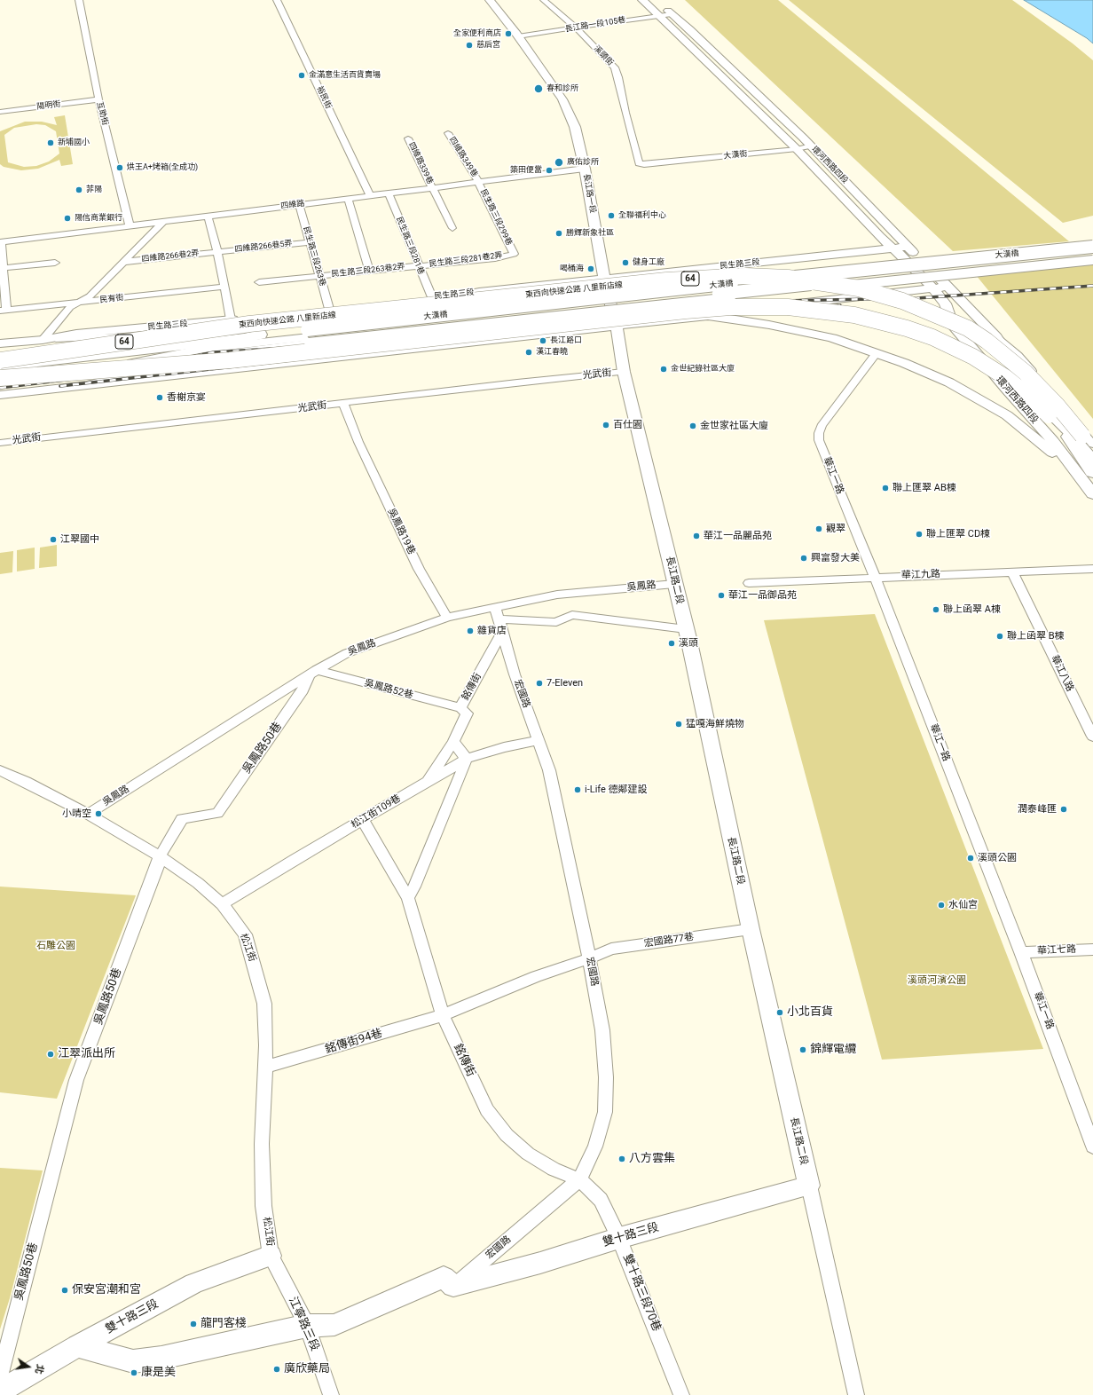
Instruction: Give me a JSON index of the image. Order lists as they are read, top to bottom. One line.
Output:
{"streets":{"highway":["64","東西向快速公路 八里新店線"],"street":["長江路一段105巷","溪頭街","裕民街","陽明街","互助街","大漢街","四維路349巷","四維路339巷","環河西路四段","長江路一段","四維路","民生路三段299巷","民生路三段281巷","四維路266巷5弄","大漢橋","四維路266巷2弄","民生路三段263巷","民生路三段281巷2弄","民生路三段","民生路三段263巷2弄","民有街","光武街","華江一路","吳鳳路19巷","華江九路","長江路二段","吳鳳路","華江八路","銘傳街","吳鳳路52巷","宏國路","吳鳳路50巷","松江街109巷","宏國路77巷","松江街","華江七路","銘傳街94巷","雙十路三段","雙十路三段70巷","江寧路三段"]},"crossings":[["長江路一段105巷","溪頭街"],["長江路一段105巷","環河西路四段"],["長江路一段105巷","長江路一段"],["溪頭街","大漢街"],["裕民街","四維路"],["陽明街","互助街"],["互助街","四維路"],["大漢街","環河西路四段"],["四維路349巷","四維路"],["四維路349巷","民生路三段299巷"],["四維路339巷","四維路"],["環河西路四段","民生路三段"],["長江路一段","四維路"],["長江路一段","民生路三段"],["長江路一段","長江路二段"],["四維路","民生路三段299巷"],["四維路","民生路三段281巷"],["四維路","民生路三段263巷"],["民生路三段299巷","民生路三段281巷2弄"],["民生路三段281巷","民生路三段281巷2弄"],["民生路三段281巷","民生路三段"],["民生路三段281巷","民生路三段263巷2弄"],["四維路266巷5弄","四維路266巷2弄"],["四維路266巷5弄","民生路三段263巷"],["大漢橋","民生路三段"],["民生路三段263巷","民生路三段"],["民生路三段263巷","民生路三段263巷2弄"],["民生路三段281巷2弄","民生路三段263巷2弄"],["光武街","吳鳳路19巷"],["光武街","長江路二段"],["華江一路","華江九路"],["華江一路","華江七路"],["吳鳳路19巷","吳鳳路"],["華江九路","華江八路"],["長江路二段","吳鳳路"],["長江路二段","宏國路77巷"],["長江路二段","雙十路三段"],["吳鳳路","銘傳街"],["吳鳳路","吳鳳路52巷"],["吳鳳路","宏國路"],["吳鳳路","吳鳳路50巷"],["吳鳳路","松江街"],["銘傳街","吳鳳路52巷"],["銘傳街","宏國路"],["銘傳街","松江街109巷"],["銘傳街","宏國路77巷"],["銘傳街","銘傳街94巷"],["銘傳街","雙十路三段70巷"],["吳鳳路52巷","吳鳳路50巷"],["宏國路","松江街109巷"],["宏國路","宏國路77巷"],["宏國路","雙十路三段"],["宏國路","雙十路三段70巷"],["吳鳳路50巷","松江街"],["松江街109巷","松江街"],["宏國路77巷","銘傳街94巷"],["松江街","銘傳街94巷"],["松江街","雙十路三段"],["松江街","江寧路三段"],["雙十路三段","雙十路三段70巷"],["雙十路三段","江寧路三段"]],"parks":["石雕公園","溪頭河濱公園"],"places":["全家便利商店","慈后宮","金滿意生活百貨賣場","春和診所","新埔國小","廣佑診所","烘王A+烤箱(全成功)","築田便當","菲陽","全聯福利中心","陽信商業銀行","勝輝新象社區","健身工廠","喝桶海","長江路口","漢江春曉","金世紀錄社區大廈","香榭京宴","百仕園","金世家社區大廈","聯上匯翠 AB棟","觀翠","聯上匯翠 CD棟","華江一品麗品苑","江翠國中","興富發大美","華江一品御品苑","聯上函翠 A棟","雜貨店","聯上函翠 B棟","溪頭","7-Eleven","猛嘎海鮮燒物","i-Life 德鄰建設","潤泰峰匯","小晴空","溪頭公園","水仙宮","小北百貨","錦輝電纜","江翠派出所","八方雲集","保安宮潮和宮","龍門客棧","廣欣藥局","康是美"],"north":"right"}
